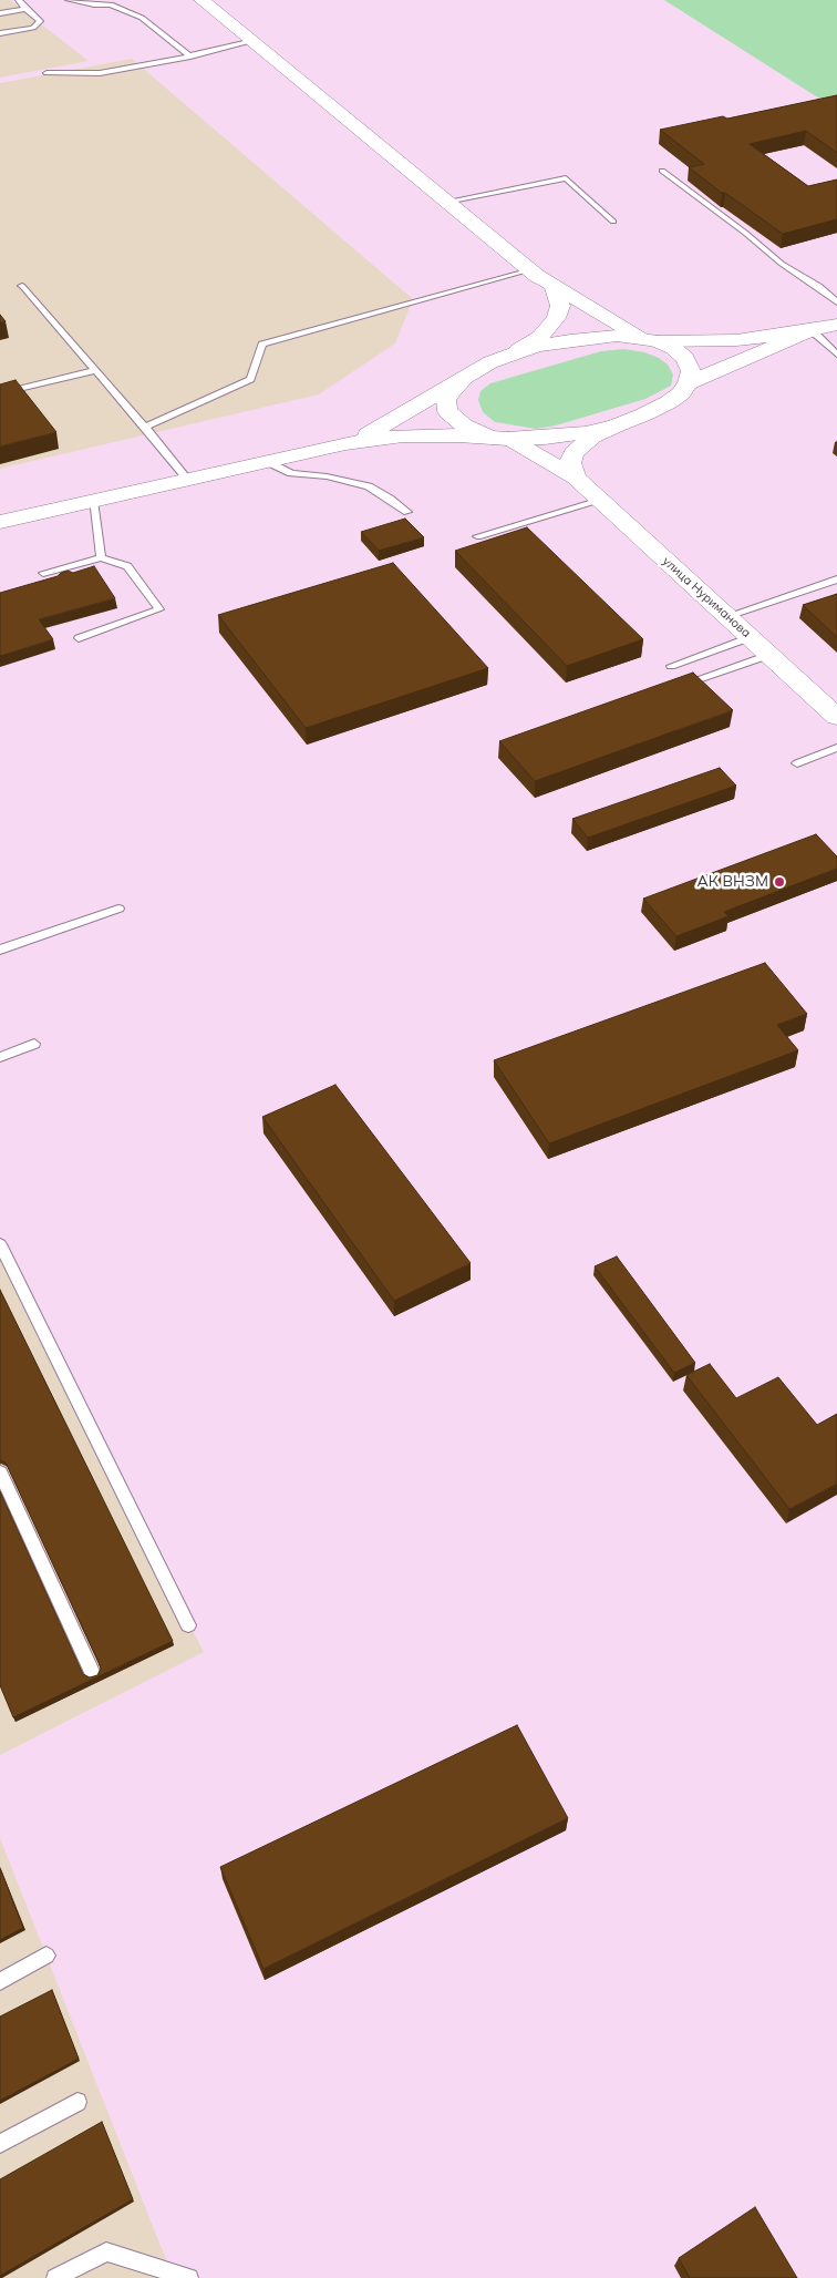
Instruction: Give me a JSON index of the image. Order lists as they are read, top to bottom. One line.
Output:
{"streets":{"main road":["улица Нуриманова"]},"places":["АК ВНЗМ"]}
